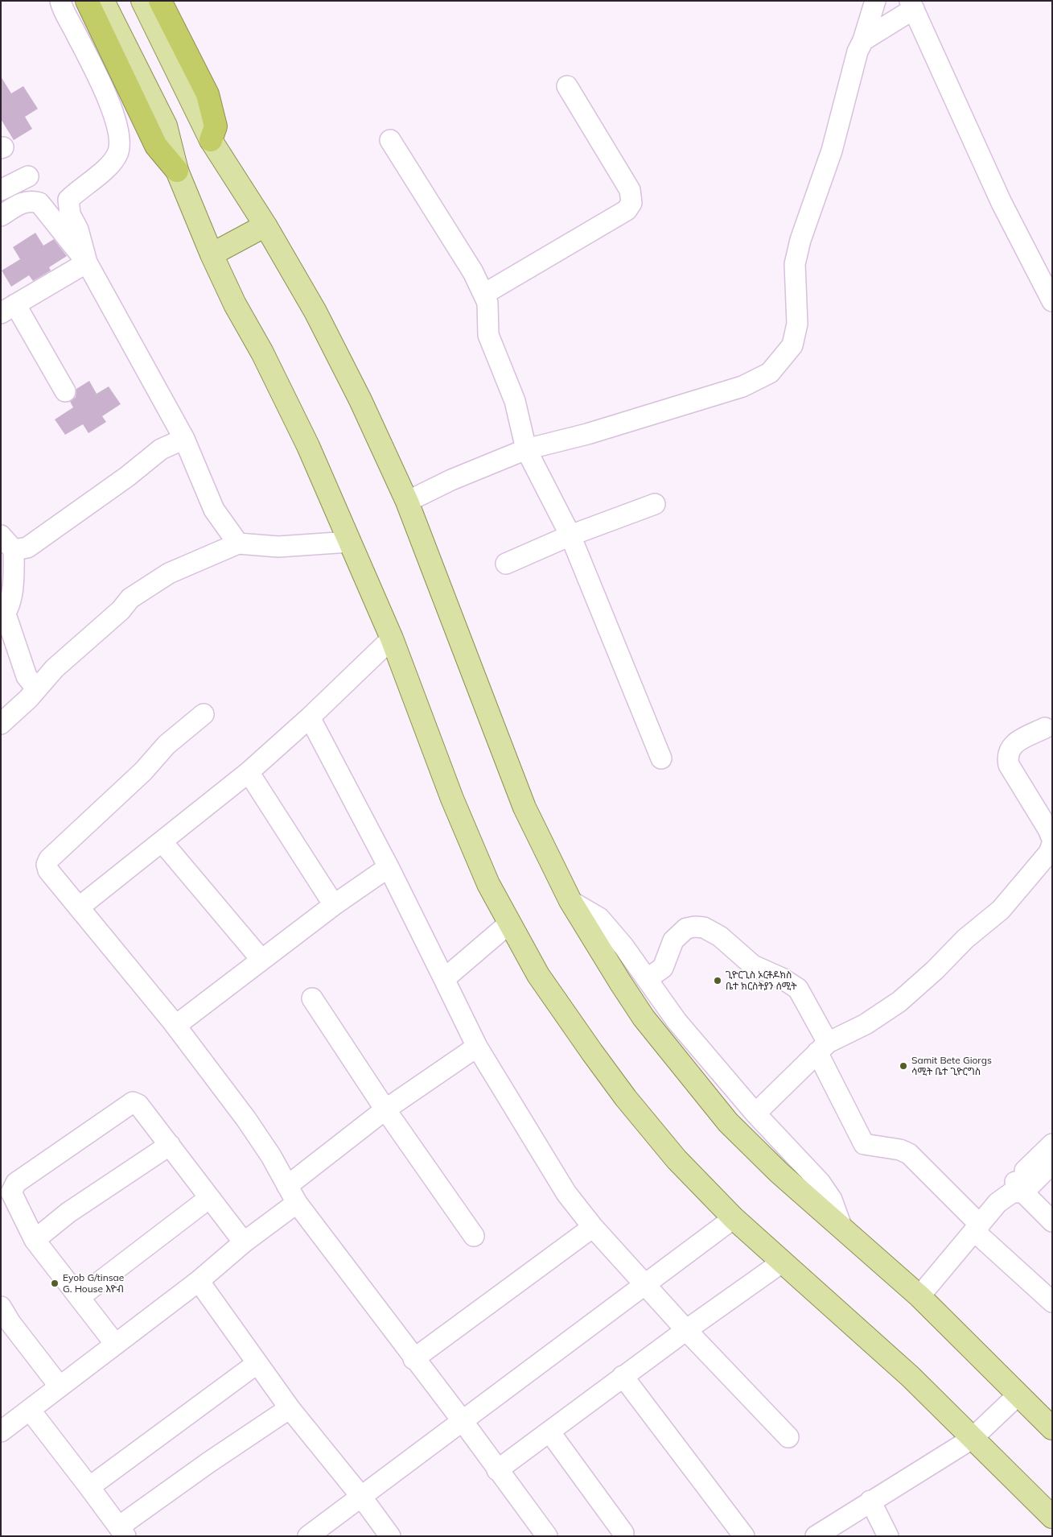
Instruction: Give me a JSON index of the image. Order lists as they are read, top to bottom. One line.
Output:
{"places":["ጊዮርጊስ ኦርቶዶክስ ቤተ ክርስትያን ሰሚት","Samit Bete Giorgs ሳሚት ቤተ ጊዮርግስ","Eyob G/tinsae G. House እዮብ"]}
